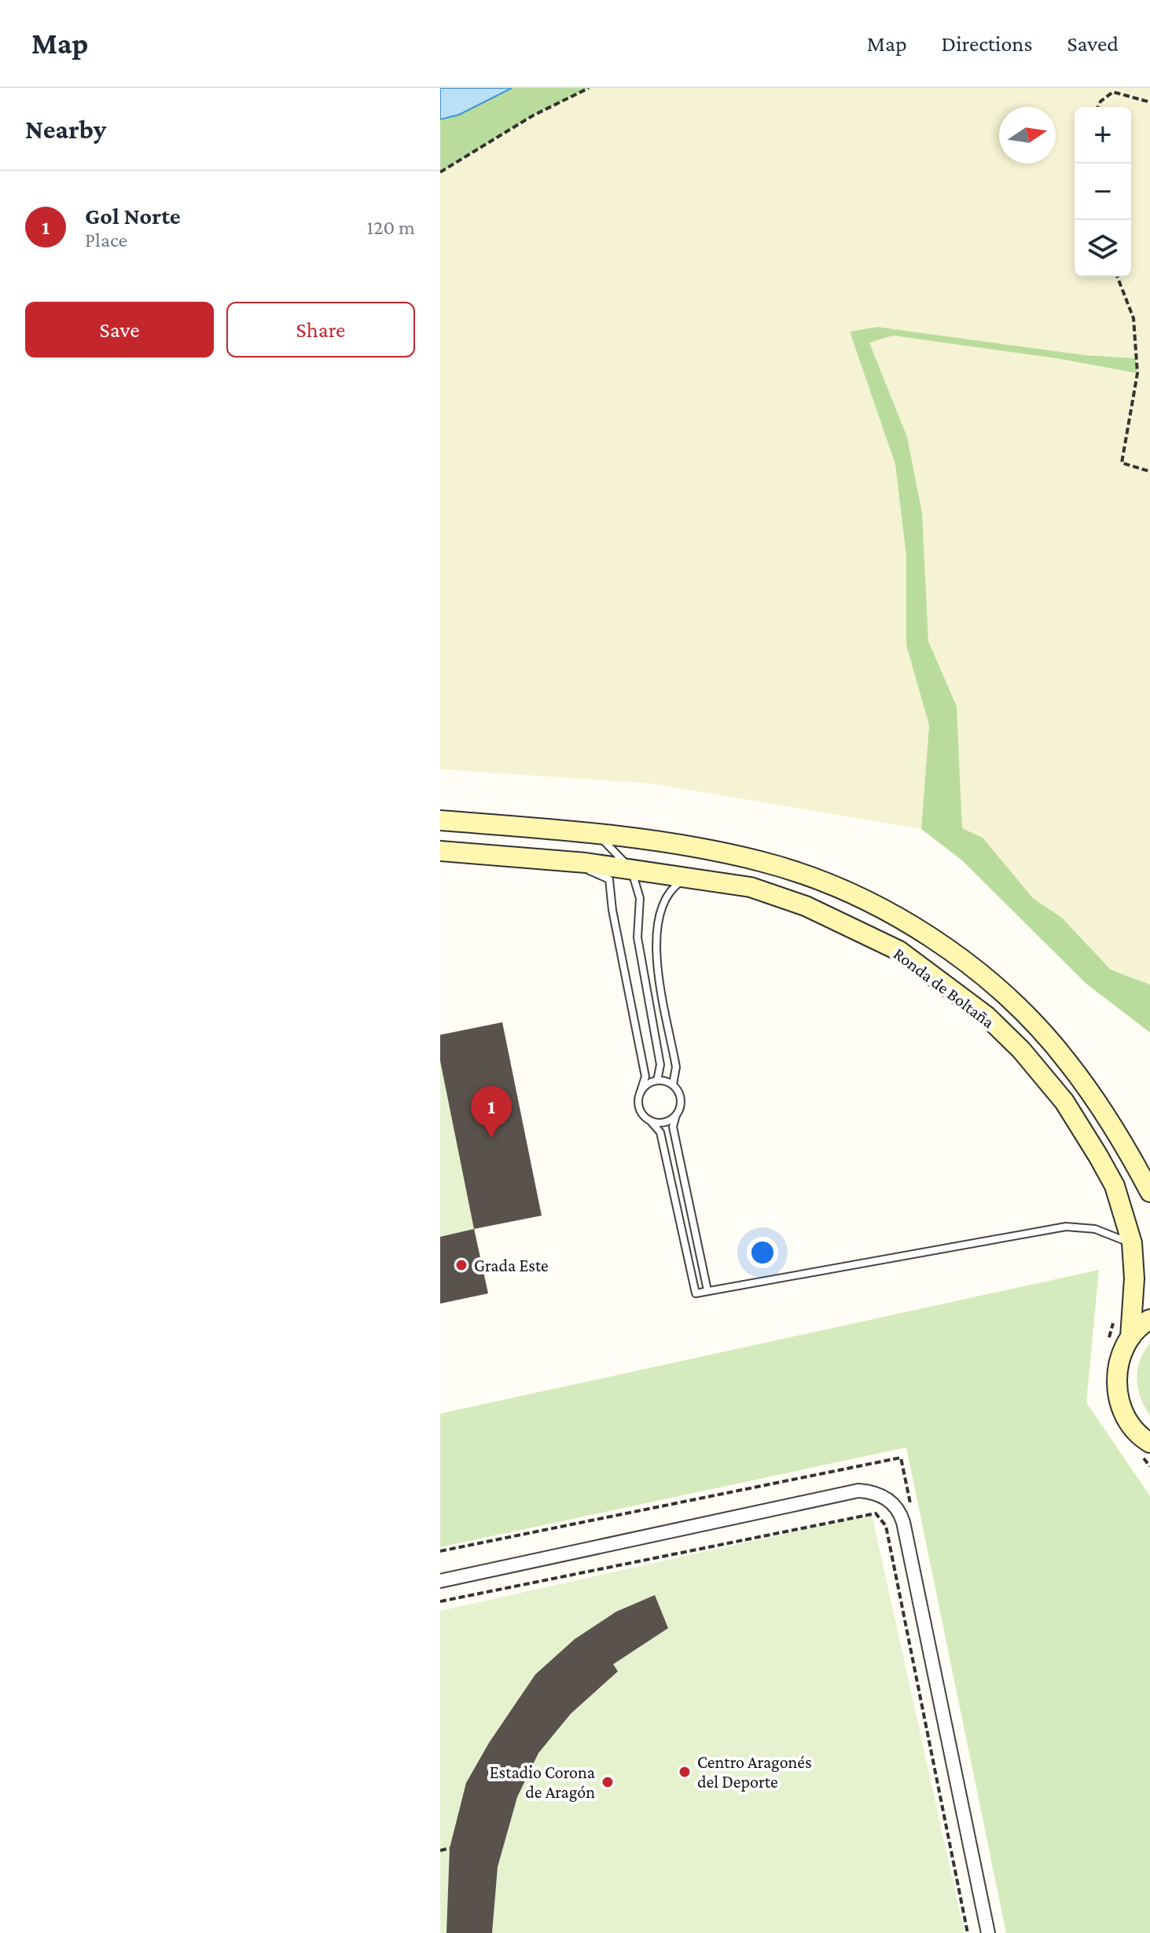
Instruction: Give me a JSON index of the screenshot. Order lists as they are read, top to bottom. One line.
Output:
{"streets":{"main road":["Ronda de Boltaña"]},"places":["Grada Este","Centro Aragonés del Deporte","Estadio Corona de Aragón"],"north":"right","page":{"header":"Map","nav":["Map","Directions","Saved"],"heading":"Nearby","map_buttons":["+","−"],"list":[{"mark":"1","name":"Gol Norte","note":"Place","value":"120 m"}],"buttons":["Save","Share"],"pins":"1"}}
